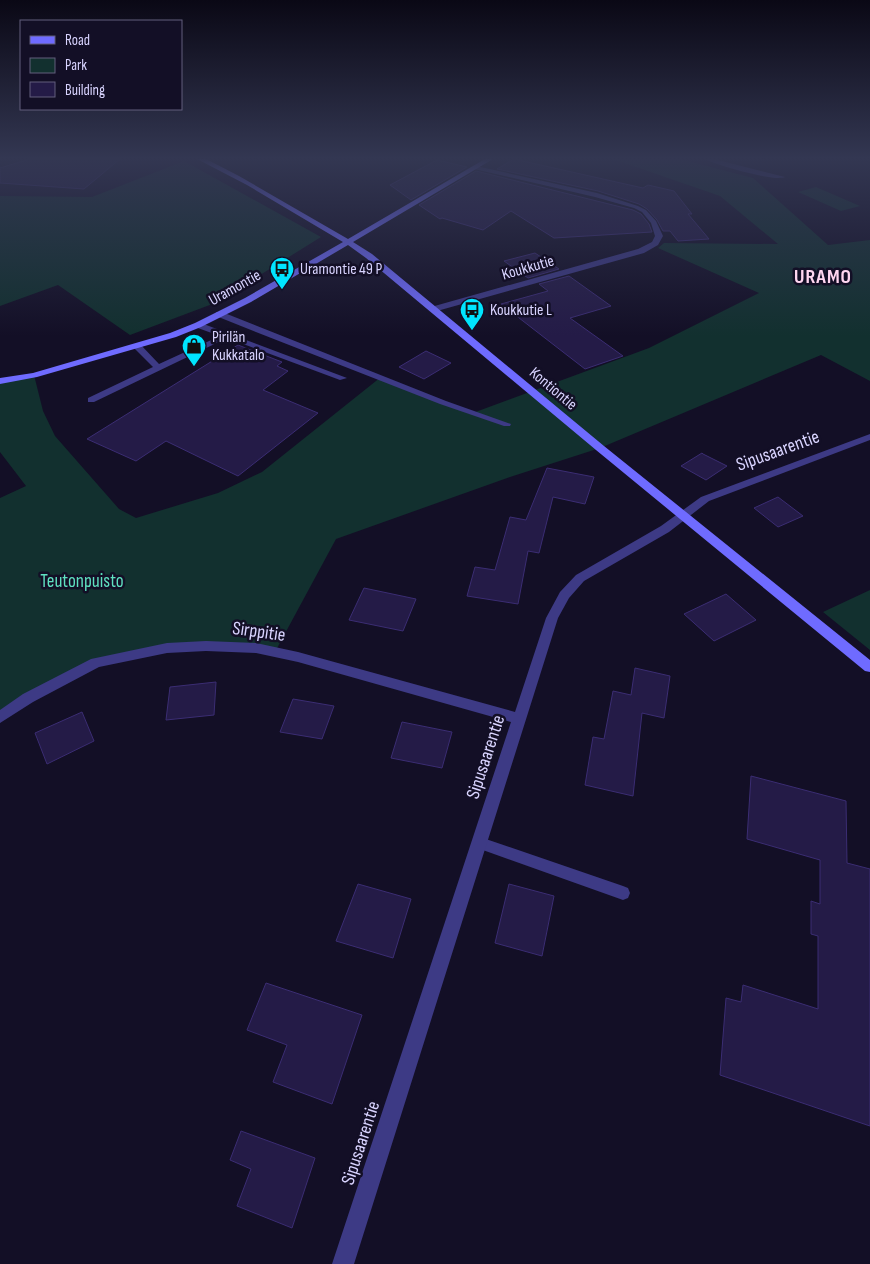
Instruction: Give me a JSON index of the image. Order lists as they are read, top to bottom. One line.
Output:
{"streets":{"street":["Koukkutie","Uramontie","Kontiontie","Sipusaarentie","Sirppitie"]},"crossings":[["Koukkutie","Kontiontie"],["Uramontie","Kontiontie"],["Kontiontie","Sipusaarentie"],["Sipusaarentie","Sirppitie"]],"districts":["URAMO"],"parks":["Teutonpuisto"],"places":{"bus stop":["Uramontie 49 P","Koukkutie L"],"shop":["Pirilän Kukkatalo"]},"legend":["Road","Park","Building"]}
